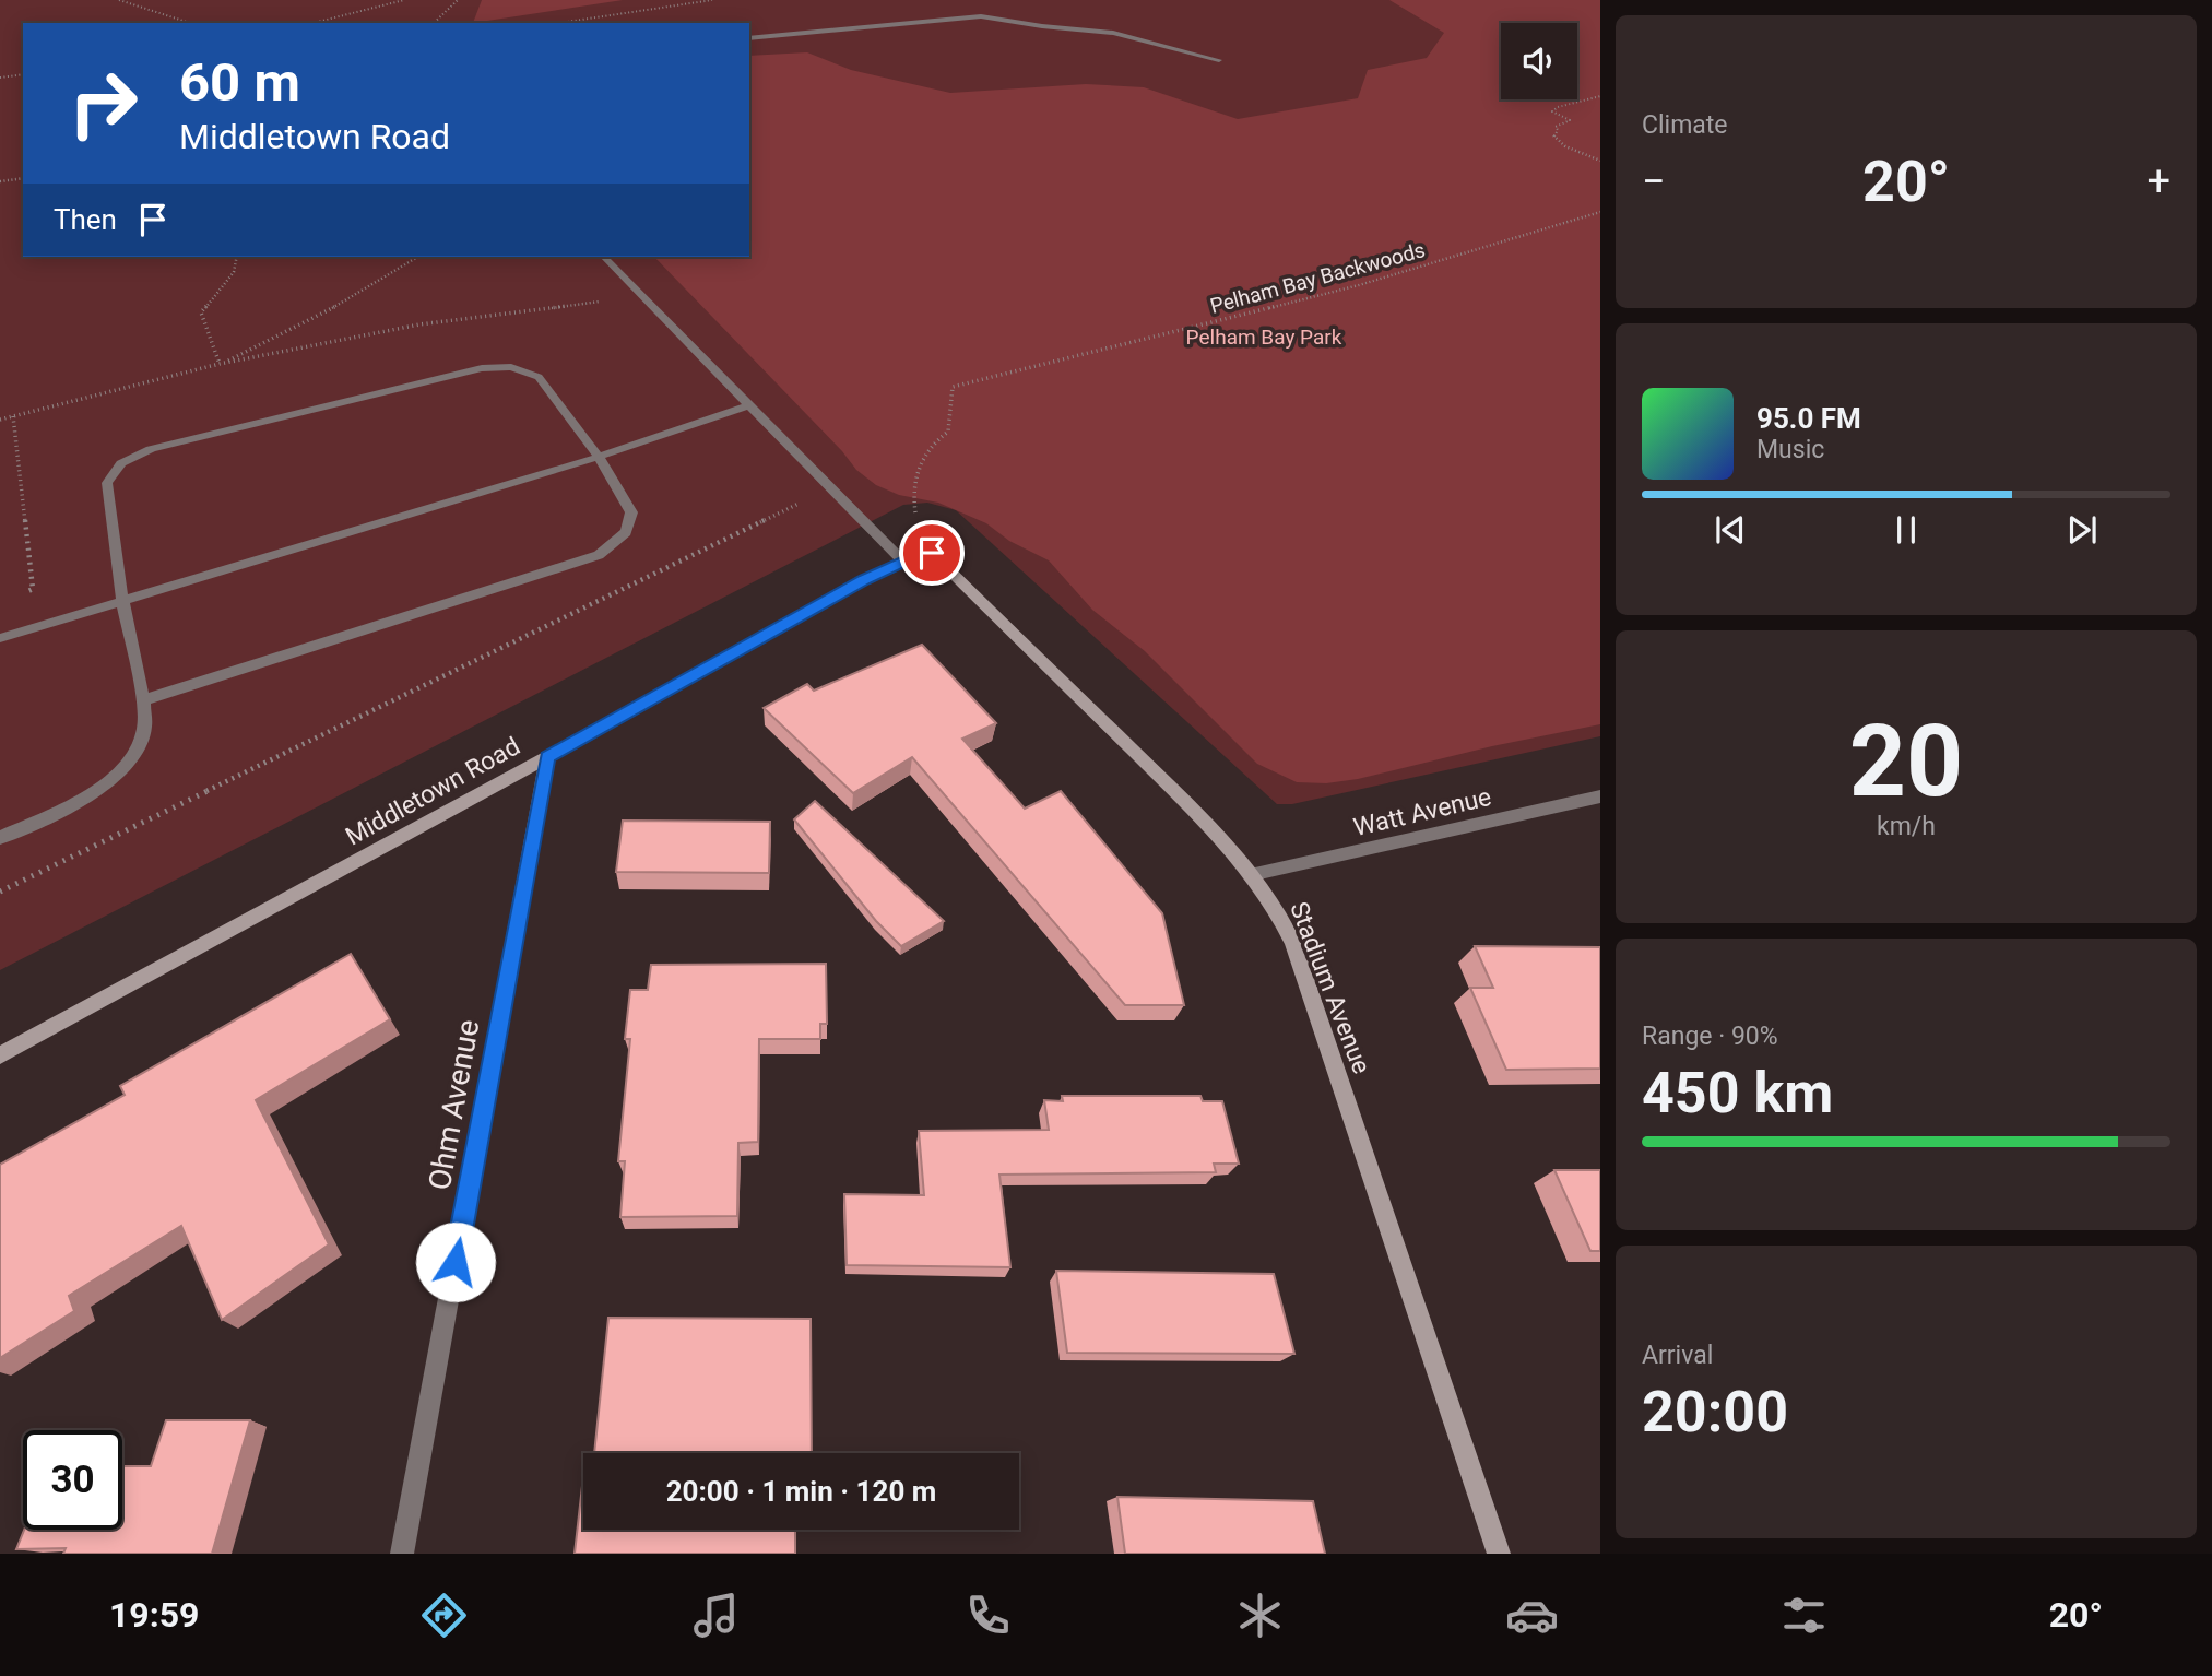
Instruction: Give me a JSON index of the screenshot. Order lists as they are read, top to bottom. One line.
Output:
{"streets":{"street":["Middletown Road","Watt Avenue","Stadium Avenue","Ohm Avenue"],"path":["Pelham Bay Backwoods"]},"crossings":[["Middletown Road","Stadium Avenue"],["Middletown Road","Ohm Avenue"],["Watt Avenue","Stadium Avenue"]],"parks":["Pelham Bay Park"],"page":{"tile":["Climate",["20","km/h"],["Range · 90%","450 km"],["Arrival","20:00"]],"turn":["60 m","Middletown Road"],"heat":["−","20°","+"],"then":"Then","song":["95.0 FM","Music"],"limit":"30","trip":"20:00 · 1 min · 120 m","tabs":["19:59","20°"]}}
